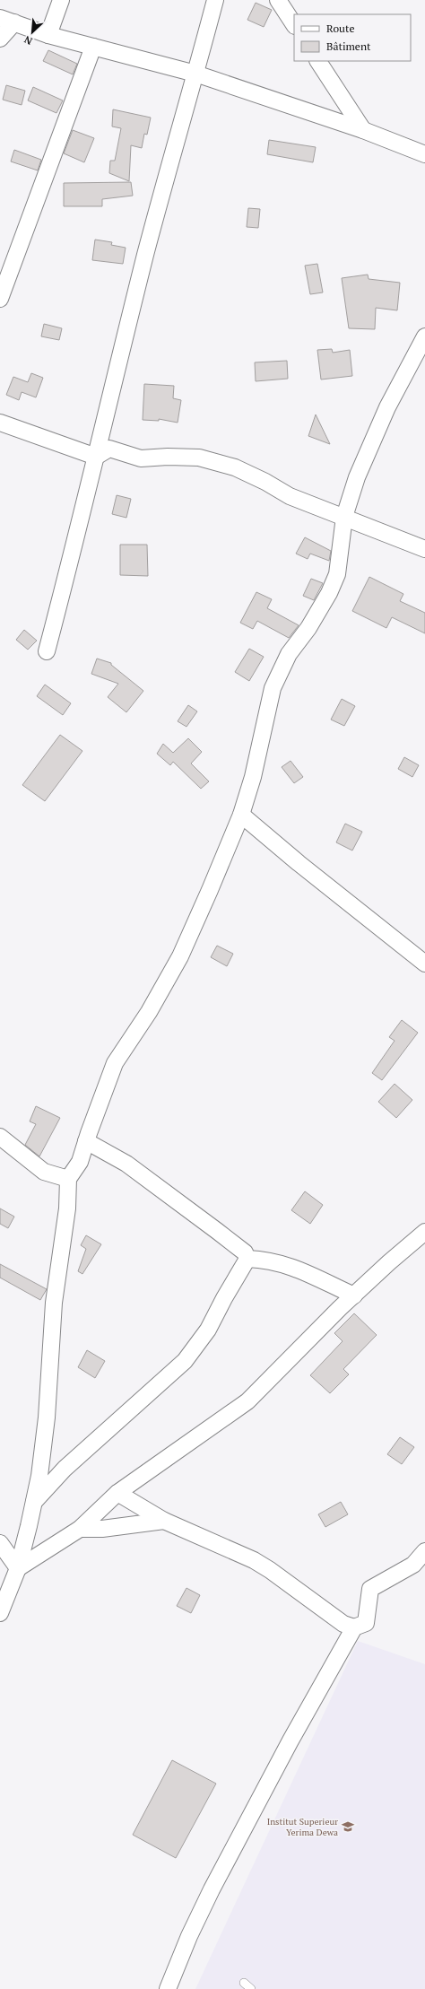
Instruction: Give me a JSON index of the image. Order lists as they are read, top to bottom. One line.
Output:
{"places":{"school or university":["Institut Superieur Yerima Dewa"]},"legend":["Route","Bâtiment"],"north":"bottom left"}
